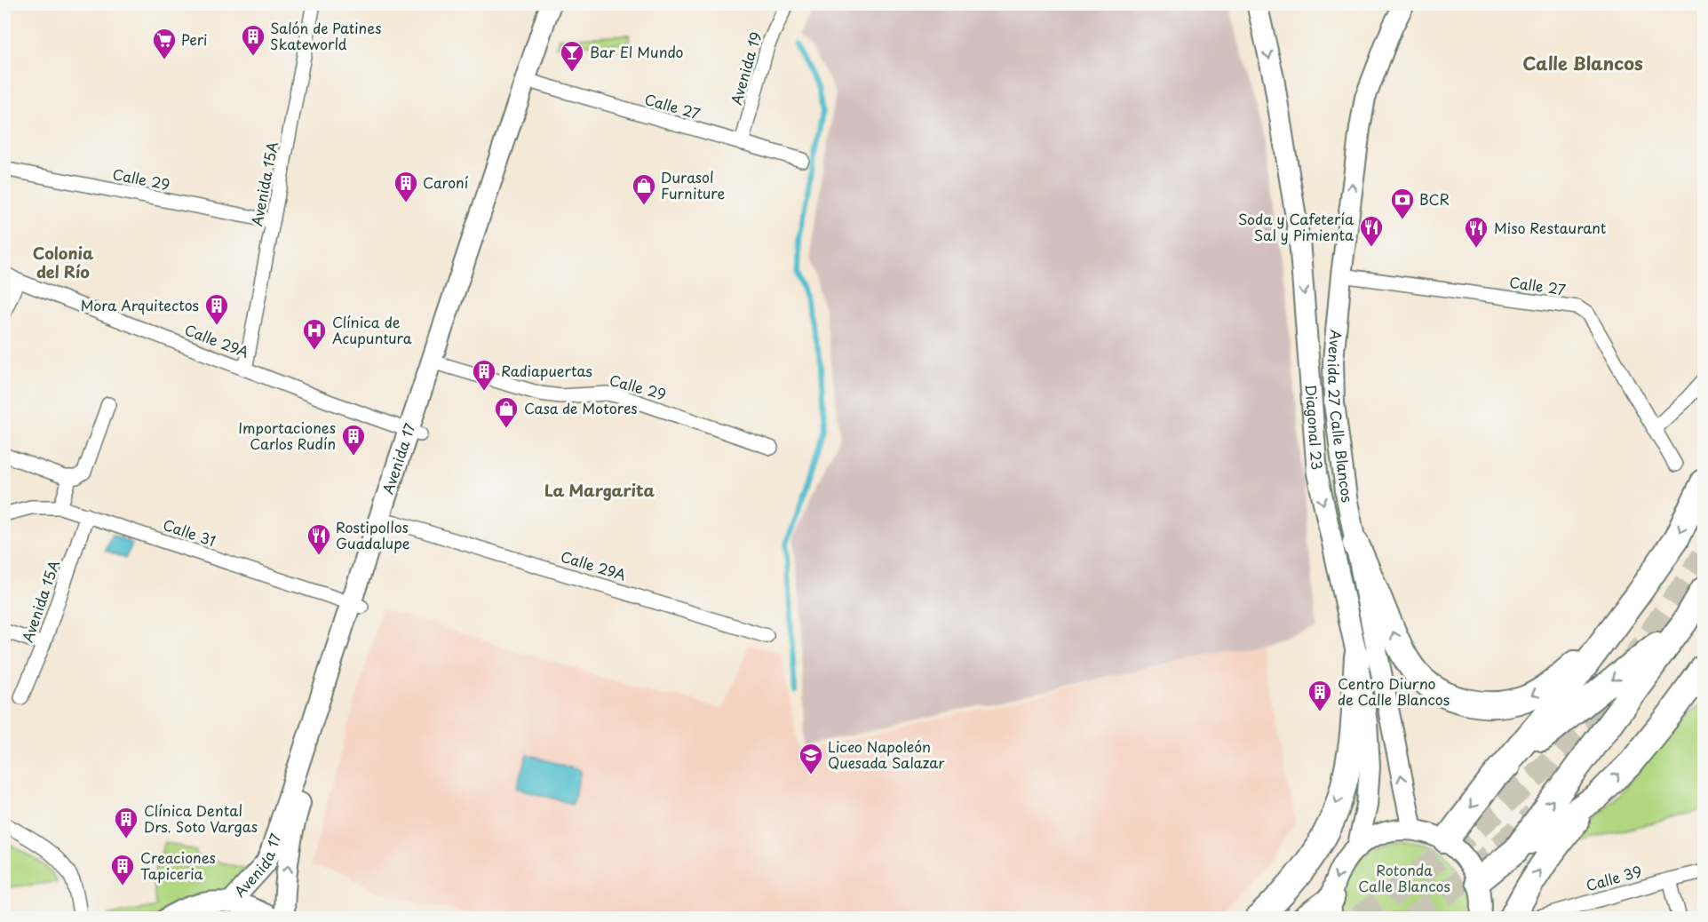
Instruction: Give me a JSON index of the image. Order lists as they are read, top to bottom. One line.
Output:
{"streets":{"main road":["Avenida 27 Calle Blancos","Diagonal 23","Avenida 17"],"street":["Avenida 19","Calle 27","Calle 29","Avenida 15A","Calle 29A","Calle 31","Calle 39"]},"crossings":[["Avenida 19","Calle 27"],["Calle 27","Avenida 27 Calle Blancos"],["Calle 27","Avenida 17"],["Calle 29","Avenida 15A"],["Calle 29","Avenida 17"],["Avenida 15A","Calle 29A"],["Avenida 15A","Calle 31"],["Calle 29A","Avenida 17"],["Avenida 17","Calle 31"]],"one_way":["Avenida 27 Calle Blancos","Diagonal 23"],"districts":["Calle Blancos","Colonia del Río","La Margarita"],"parks":["Rotonda Calle Blancos"],"places":{"building":["Salón de Patines Skateworld","Caroní","Mora Arquitectos","Radiapuertas","Importaciones Carlos Rudín","Centro Diurno de Calle Blancos","Clínica Dental Drs. Soto Vargas","Creaciones Tapiceria"],"supermarket":["Peri"],"bar":["Bar El Mundo"],"shop":["Durasol Furniture","Casa de Motores"],"bank":["BCR"],"restaurant":["Soda y Cafetería Sal y Pimienta","Miso Restaurant","Rostipollos Guadalupe"],"hospital":["Clínica de Acupuntura"],"school or university":["Liceo Napoleón Quesada Salazar"]}}
